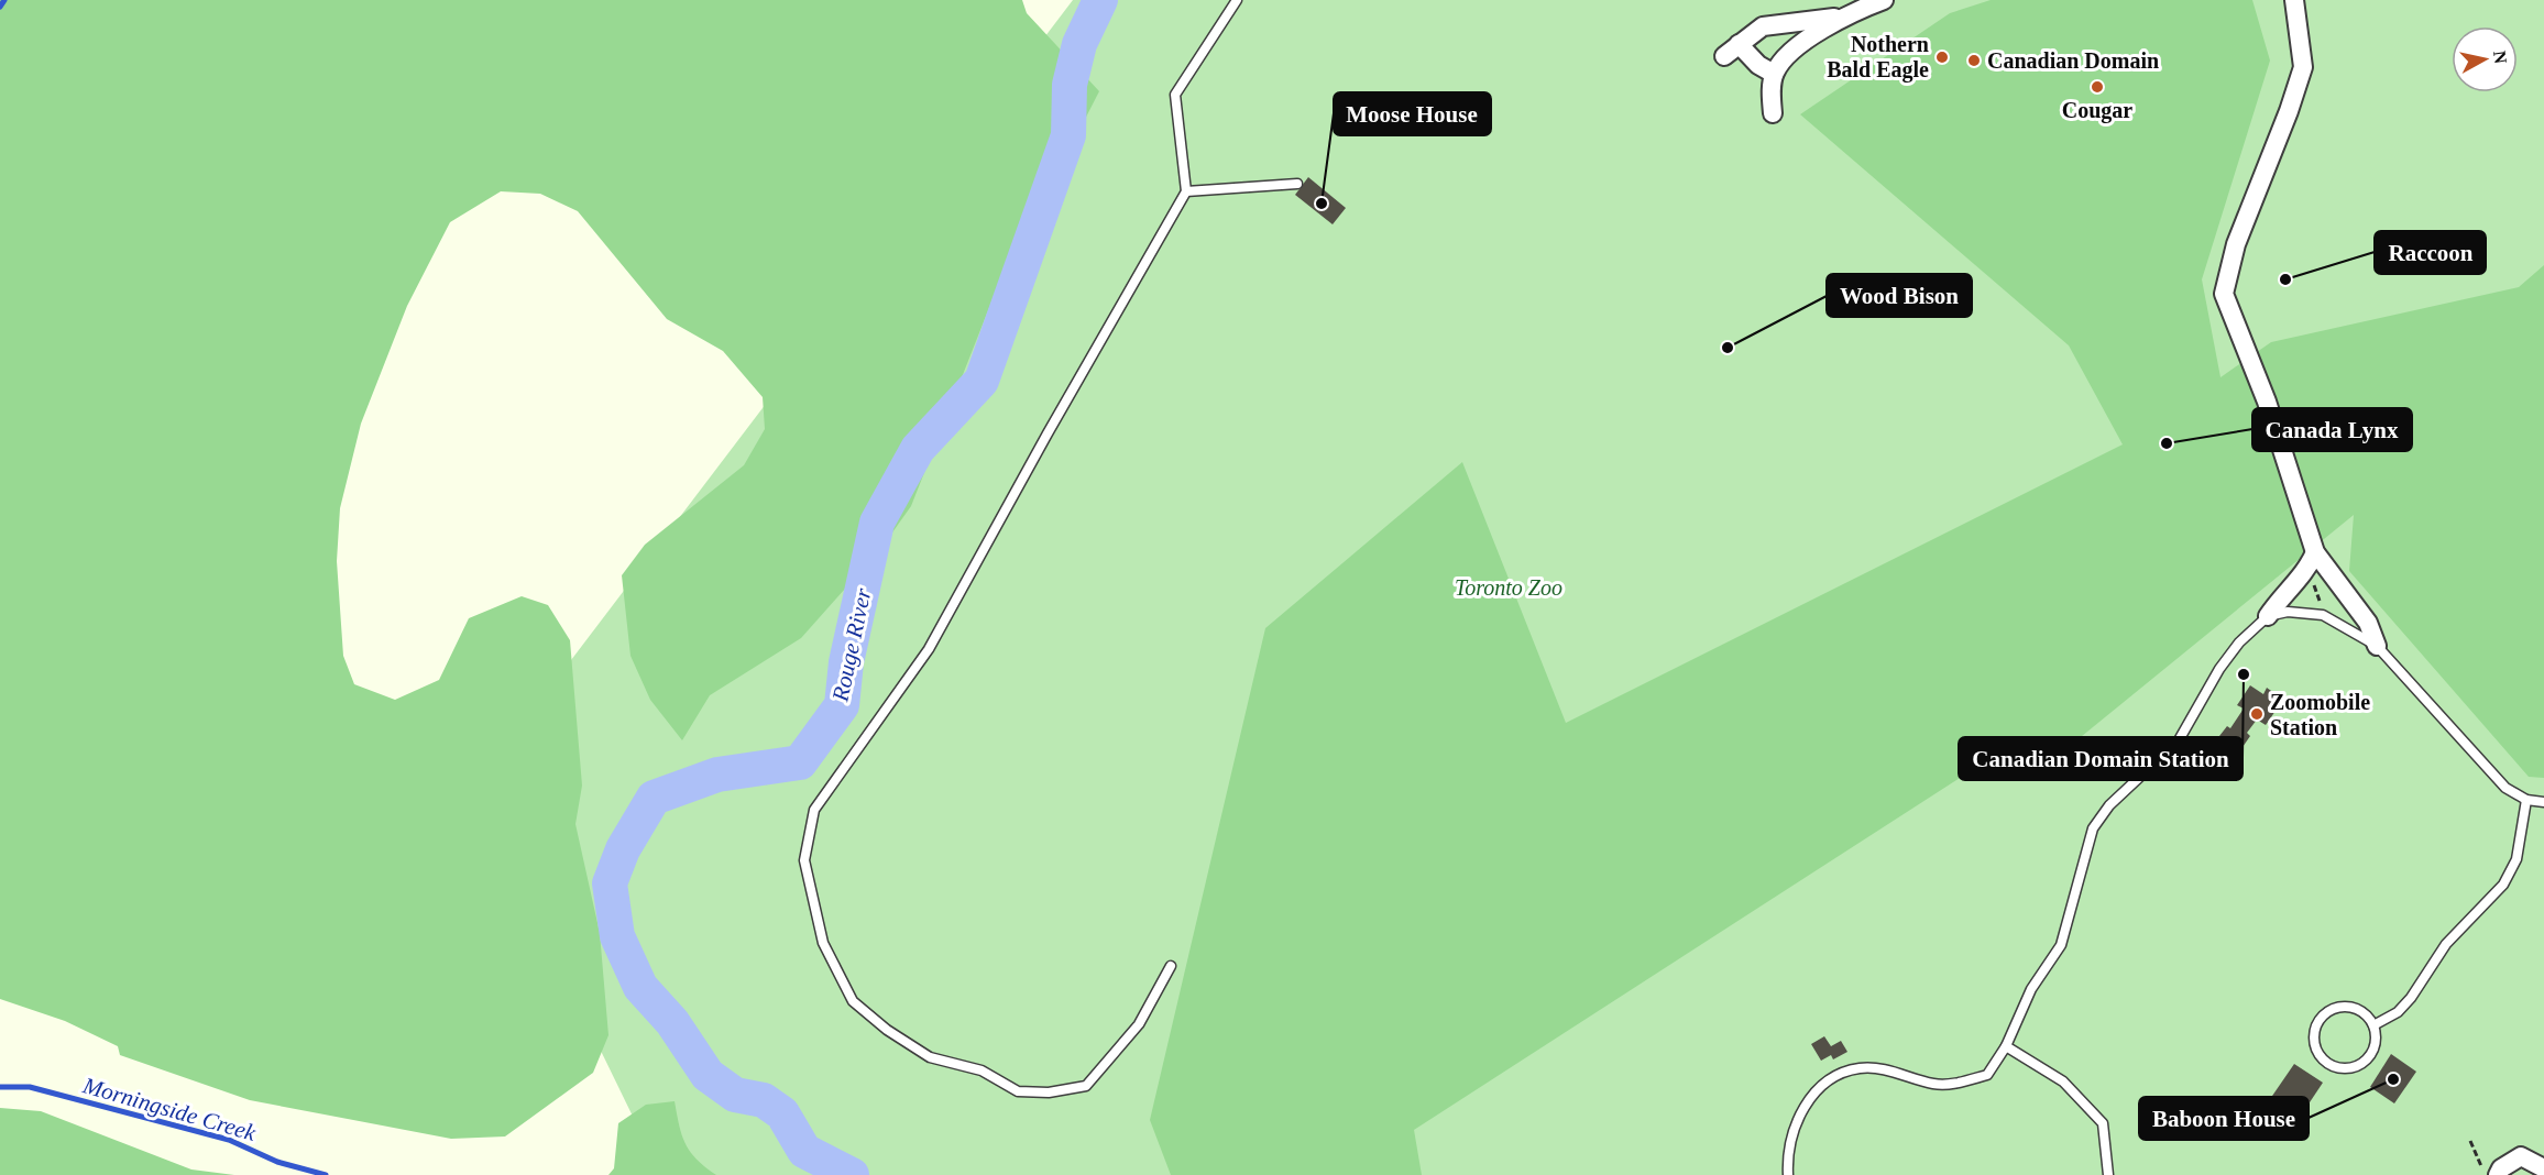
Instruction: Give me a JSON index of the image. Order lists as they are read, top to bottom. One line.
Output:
{"water":["Rouge River","Morningside Creek"],"parks":["Toronto Zoo"],"places":["Nothern Bald Eagle","Canadian Domain","Cougar","Moose House","Raccoon","Wood Bison","Canada Lynx","Canadian Domain Station","Zoomobile Station","Baboon House"],"north":"right"}
